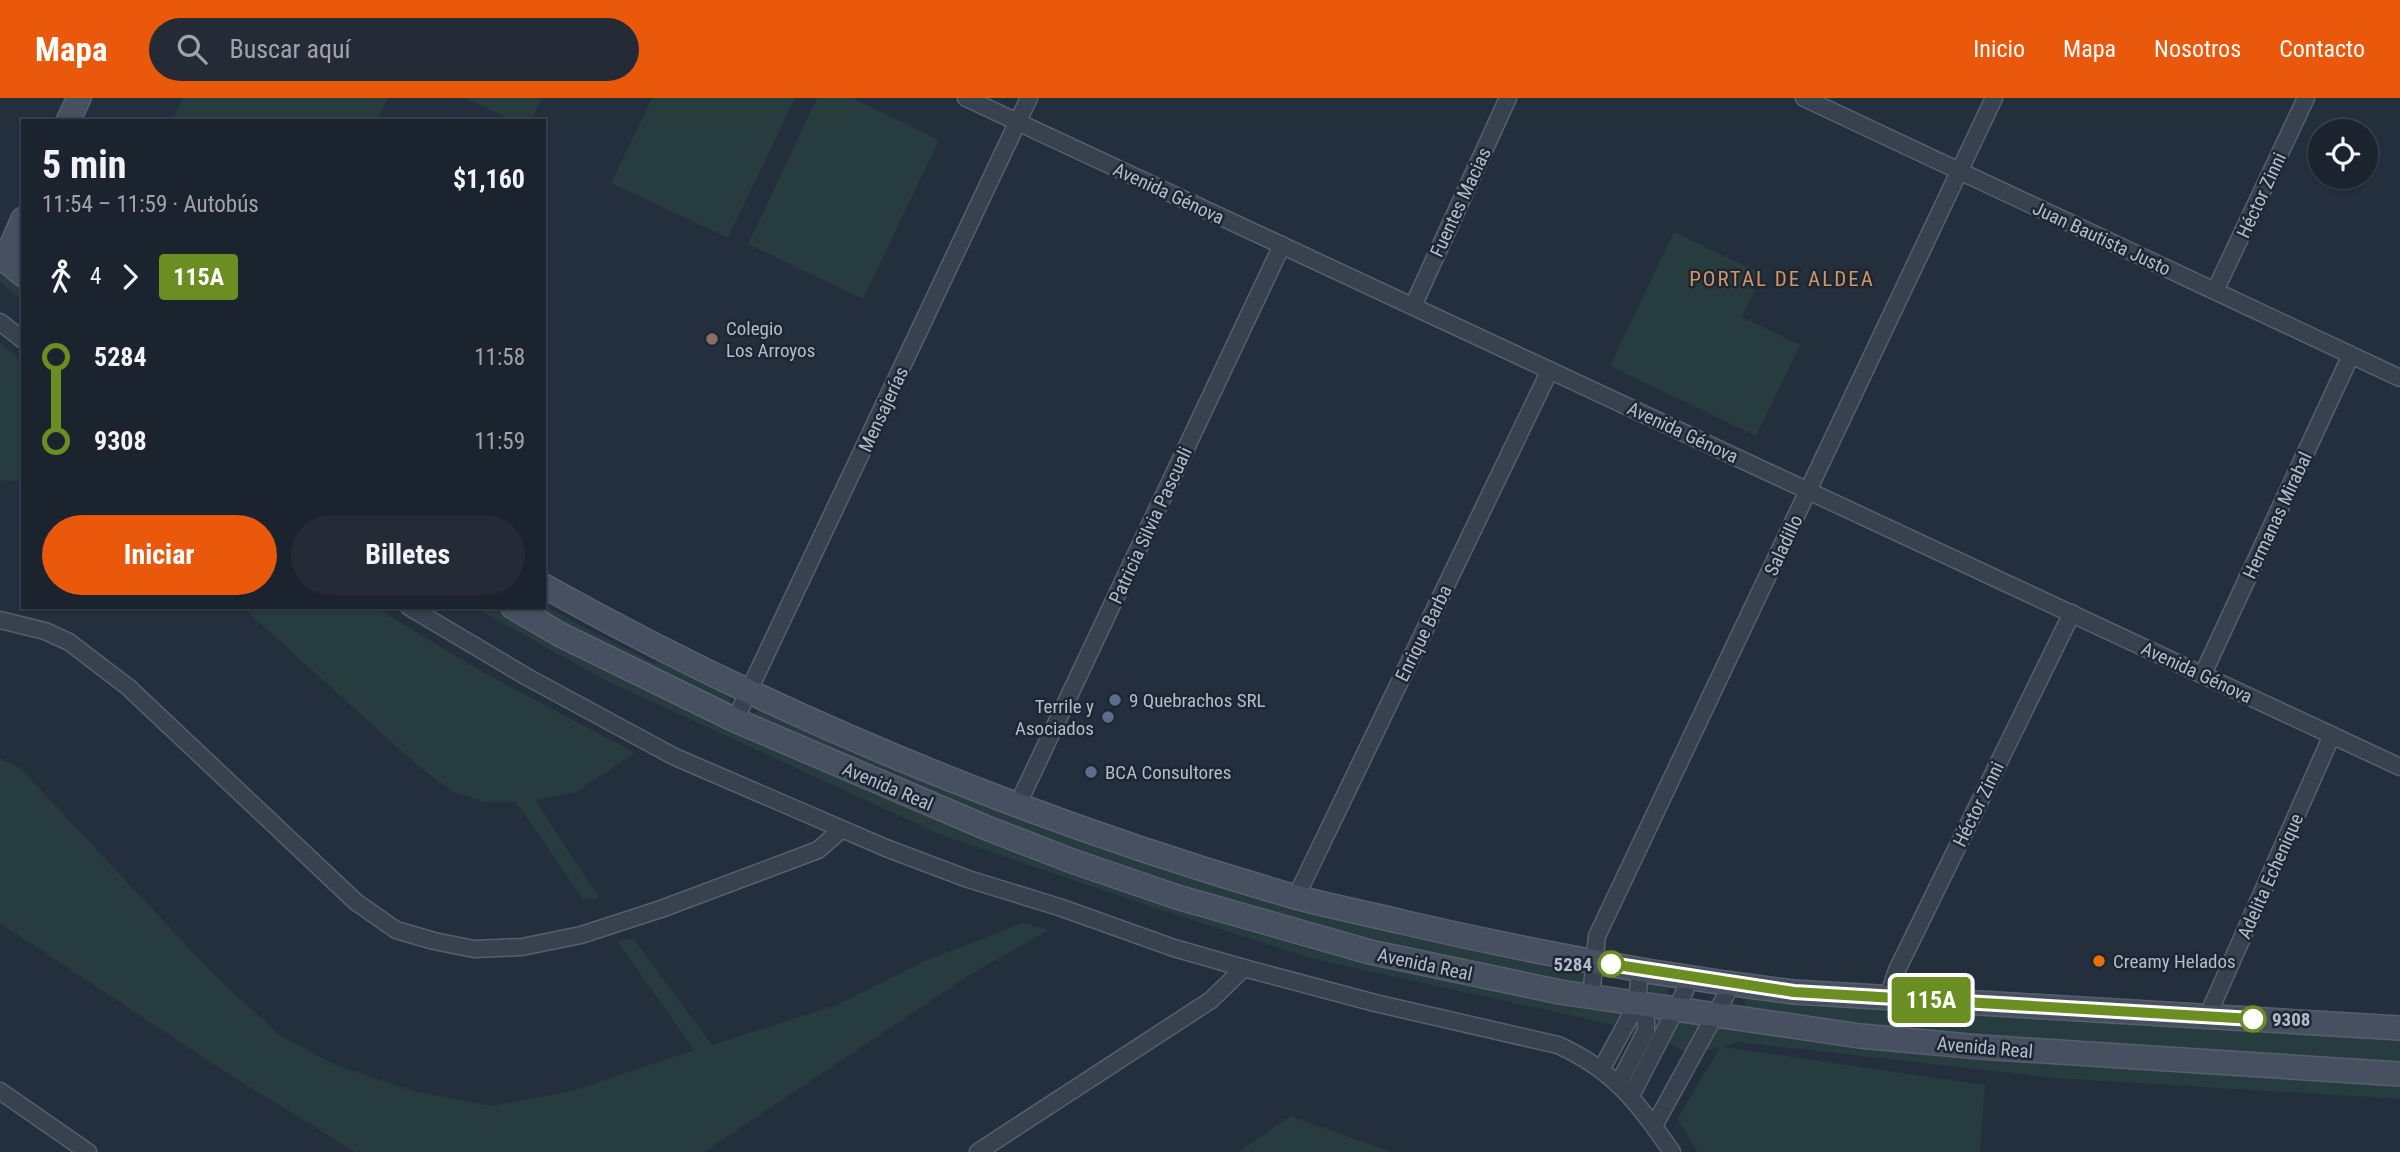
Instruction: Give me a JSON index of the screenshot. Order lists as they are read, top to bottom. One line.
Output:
{"streets":{"main road":["Avenida Real"],"street":["Avenida Génova","Héctor Zinni","Fuentes Macias","Juan Bautista Justo","Mensajerías","Hermanas Mirabal","Patricia Silvia Pascuali","Saladillo","Enrique Barba","Adelita Echenique"]},"crossings":[["Avenida Génova","Héctor Zinni"],["Avenida Génova","Fuentes Macias"],["Avenida Génova","Mensajerías"],["Avenida Génova","Hermanas Mirabal"],["Avenida Génova","Patricia Silvia Pascuali"],["Avenida Génova","Saladillo"],["Avenida Génova","Enrique Barba"],["Avenida Génova","Adelita Echenique"],["Héctor Zinni","Juan Bautista Justo"],["Héctor Zinni","Avenida Real"],["Juan Bautista Justo","Hermanas Mirabal"],["Juan Bautista Justo","Saladillo"],["Mensajerías","Avenida Real"],["Patricia Silvia Pascuali","Avenida Real"],["Saladillo","Avenida Real"],["Enrique Barba","Avenida Real"],["Avenida Real","Adelita Echenique"]],"districts":["PORTAL DE ALDEA"],"places":["Colegio Los Arroyos","9 Quebrachos SRL","Terrile y Asociados","BCA Consultores","Creamy Helados","5284","9308"],"lines":["bus line 115A"],"page":{"header":"Mapa","search":"Buscar aquí","nav":["Inicio","Mapa","Nosotros","Contacto"],"on_map":"115A","heading":["5 min","11:54 – 11:59 · Autobús","$1,160"],"legs":["4","115A"],"list":[{"name":"5284","value":"11:58"},{"name":"9308","value":"11:59"}],"buttons":["Iniciar","Billetes"]}}
